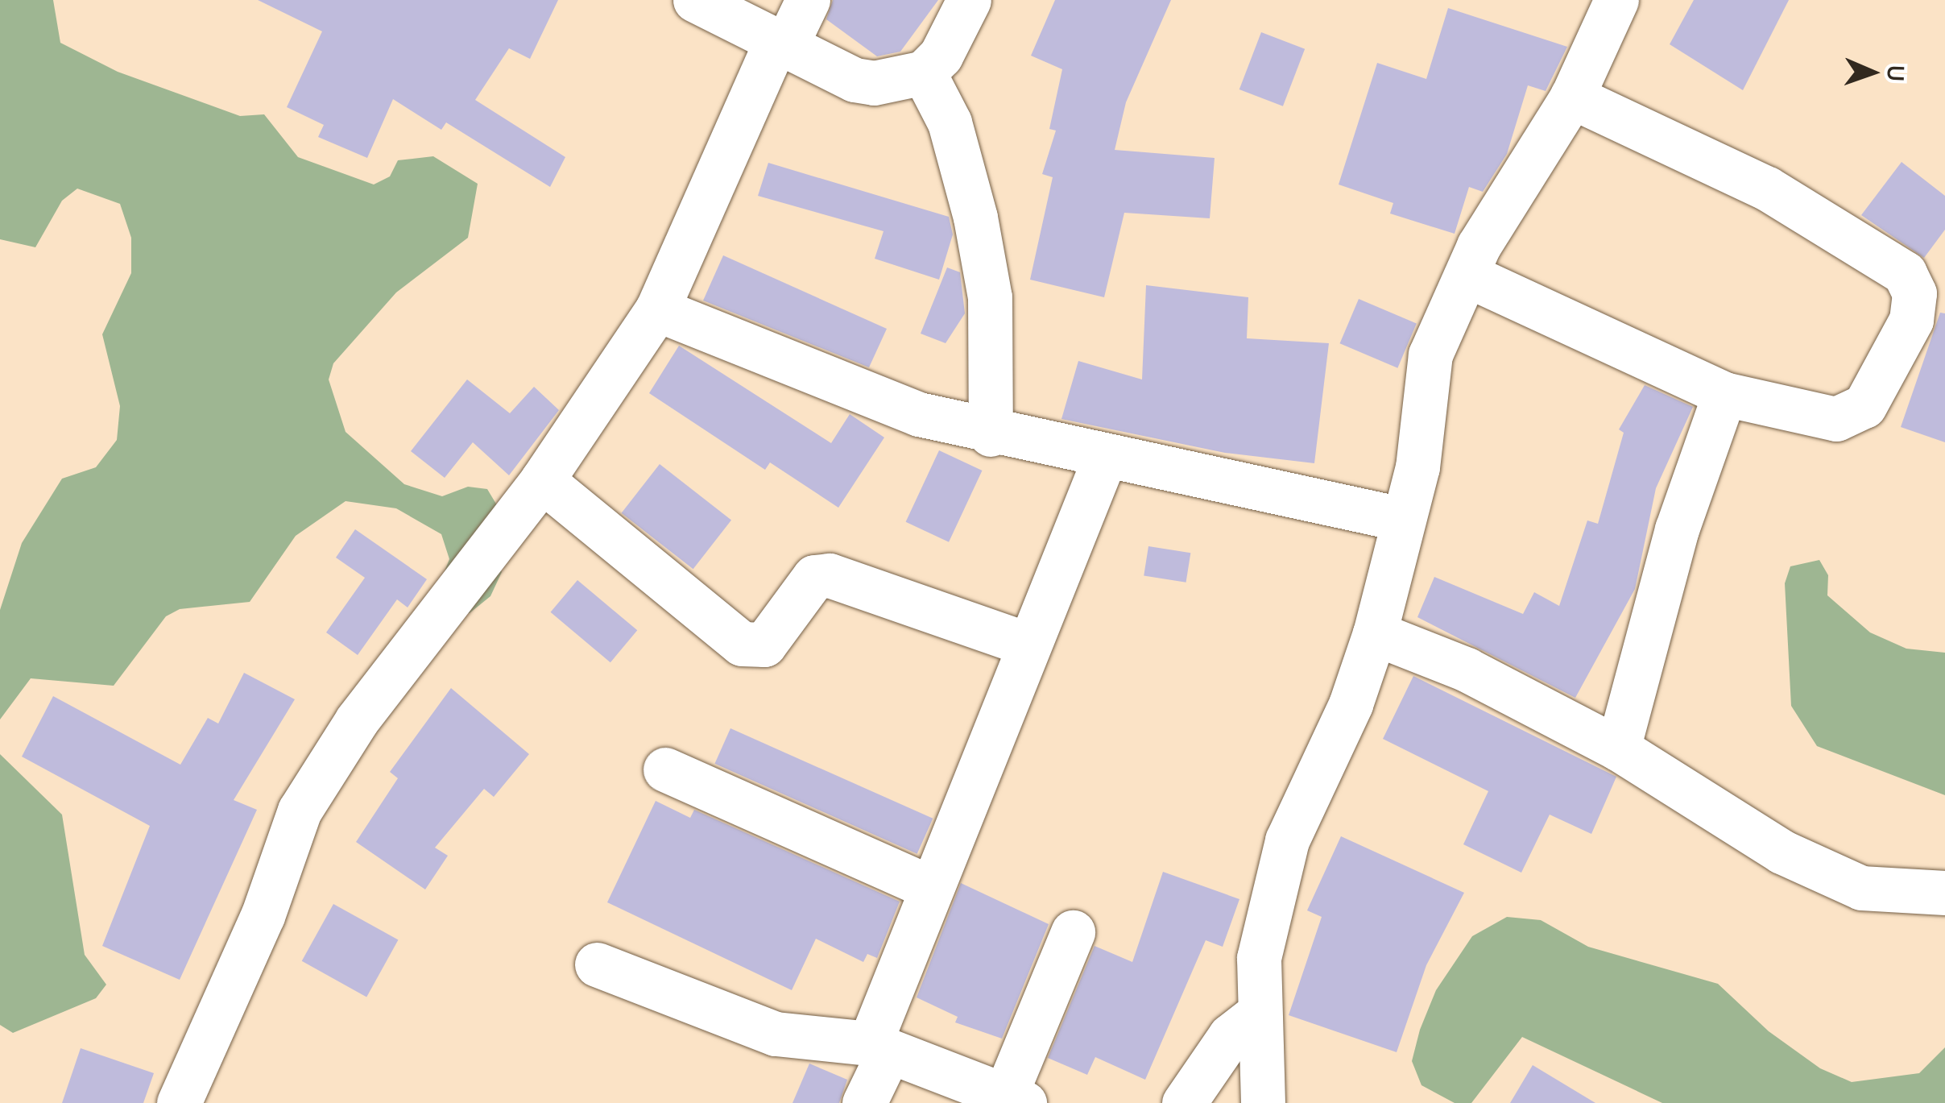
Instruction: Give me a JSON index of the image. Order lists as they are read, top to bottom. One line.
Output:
{"north":"right"}
